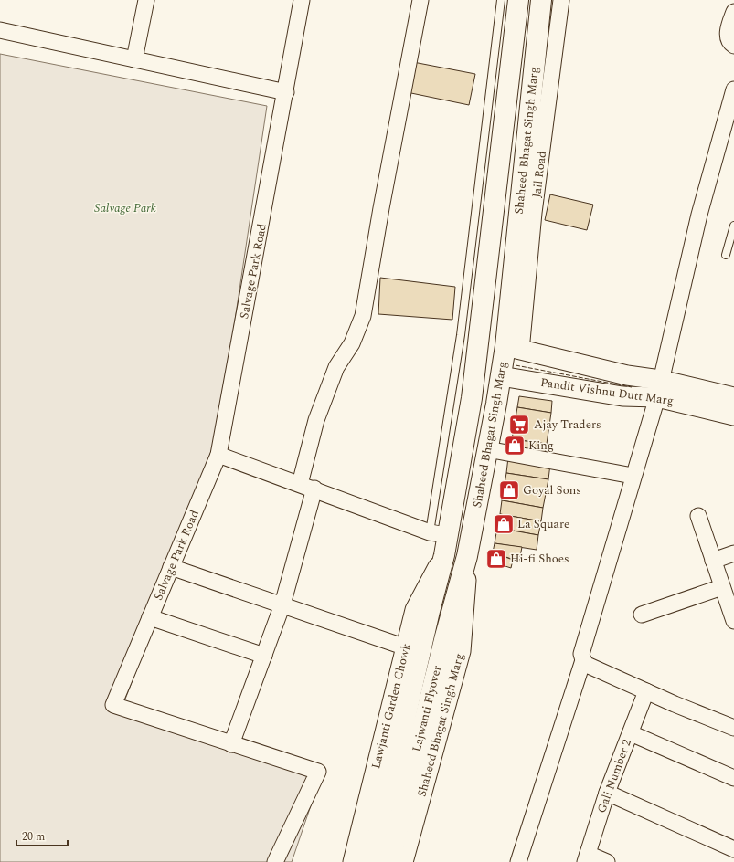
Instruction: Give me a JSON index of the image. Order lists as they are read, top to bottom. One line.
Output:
{"streets":{"main road":["Shaheed Bhagat Singh Marg","Lajwanti Flyover"],"street":["Jail Road","Salvage Park Road","Pandit Vishnu Dutt Marg","Lawjanti Garden Chowk","Gali Number 2"]},"crossings":[["Shaheed Bhagat Singh Marg","Jail Road"],["Shaheed Bhagat Singh Marg","Pandit Vishnu Dutt Marg"],["Shaheed Bhagat Singh Marg","Lawjanti Garden Chowk"],["Shaheed Bhagat Singh Marg","Lajwanti Flyover"],["Jail Road","Pandit Vishnu Dutt Marg"],["Lawjanti Garden Chowk","Lajwanti Flyover"]],"parks":["Salvage Park"],"places":{"supermarket":["Ajay Traders"],"shop":["King","Goyal Sons","La Square","Hi-fi Shoes"]},"scale_bar":"20 m"}
